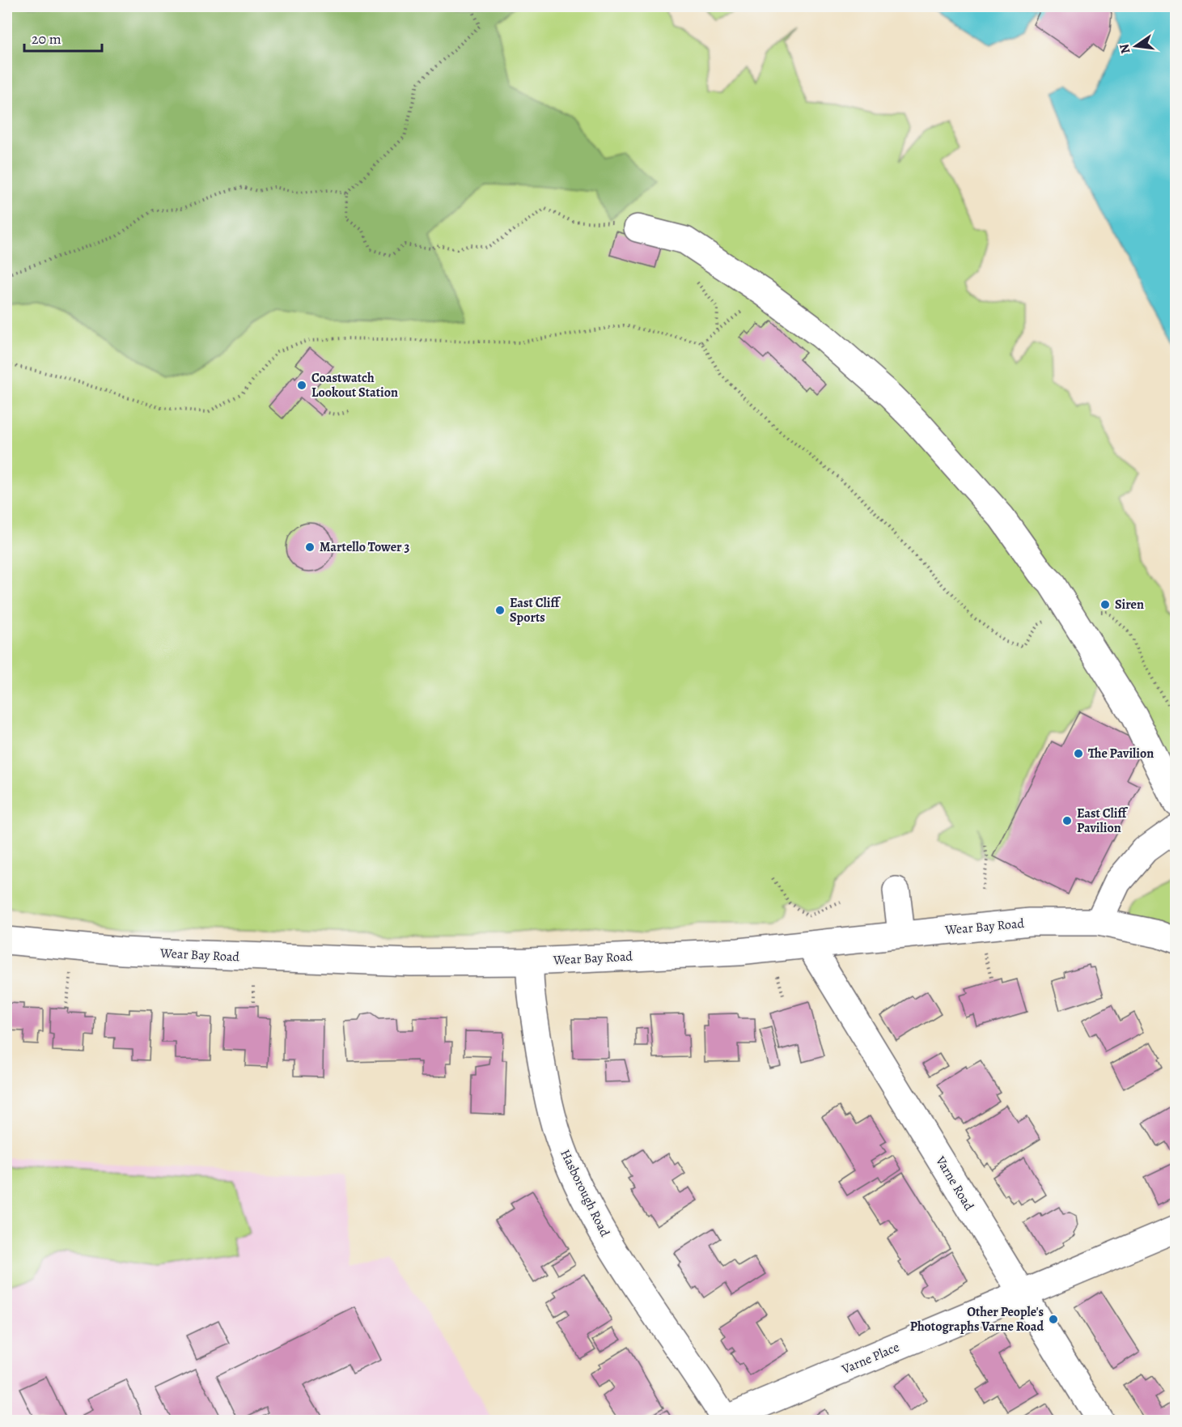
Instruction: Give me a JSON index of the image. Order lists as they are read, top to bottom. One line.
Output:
{"streets":{"street":["Wear Bay Road","Varne Road","Hasborough Road","Varne Place"]},"crossings":[["Wear Bay Road","Varne Road"],["Wear Bay Road","Hasborough Road"],["Varne Road","Varne Place"],["Hasborough Road","Varne Place"]],"places":["Coastwatch Lookout Station","Martello Tower 3","Siren","East Cliff Sports","The Pavilion","East Cliff Pavilion","Other People's Photographs Varne Road"],"scale_bar":"20 m","north":"left"}
